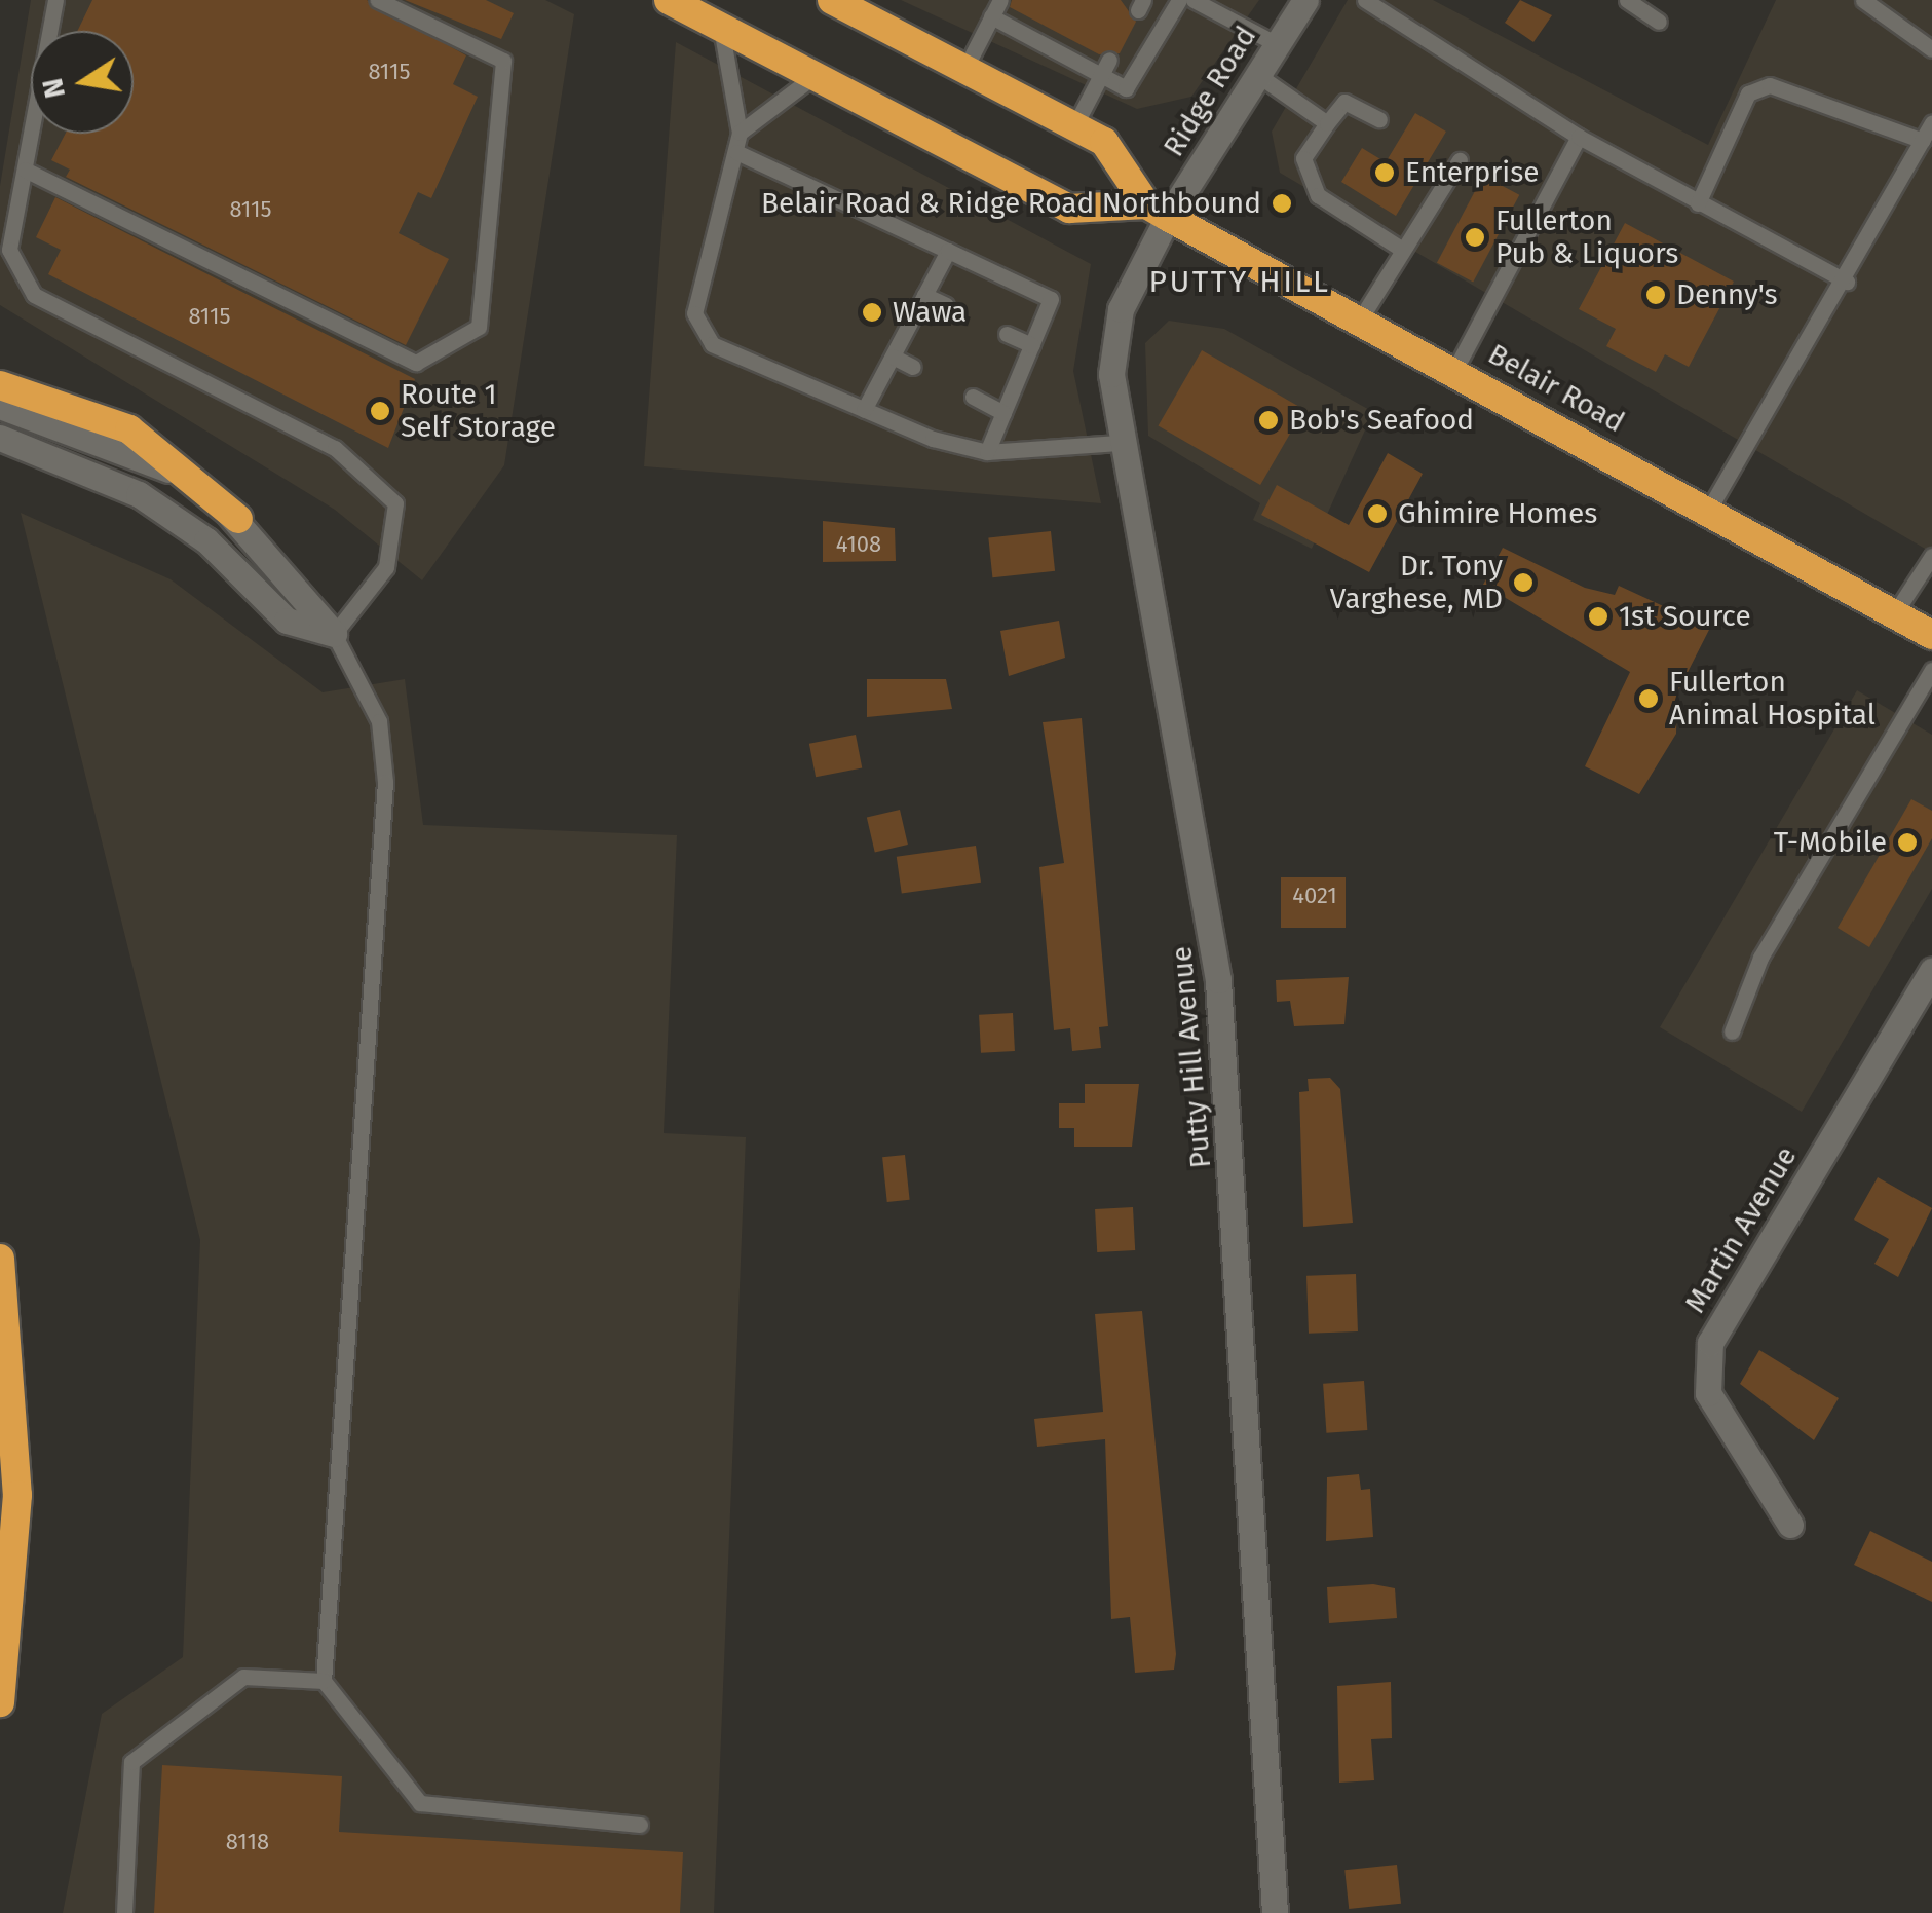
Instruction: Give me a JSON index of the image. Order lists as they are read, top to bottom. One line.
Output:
{"streets":{"highway":["Belair Road"],"street":["Ridge Road","Putty Hill Avenue","Martin Avenue"]},"crossings":[["Ridge Road","Belair Road"],["Ridge Road","Putty Hill Avenue"],["Belair Road","Putty Hill Avenue"]],"districts":["PUTTY HILL"],"places":["Enterprise","Belair Road & Ridge Road Northbound","Fullerton Pub & Liquors","Denny's","Wawa","Route 1 Self Storage","Bob's Seafood","Ghimire Homes","Dr. Tony Varghese, MD","1st Source","Fullerton Animal Hospital","T-Mobile"],"house_numbers":["8115","8115","8115","4108","4021","8118"],"north":"left"}
